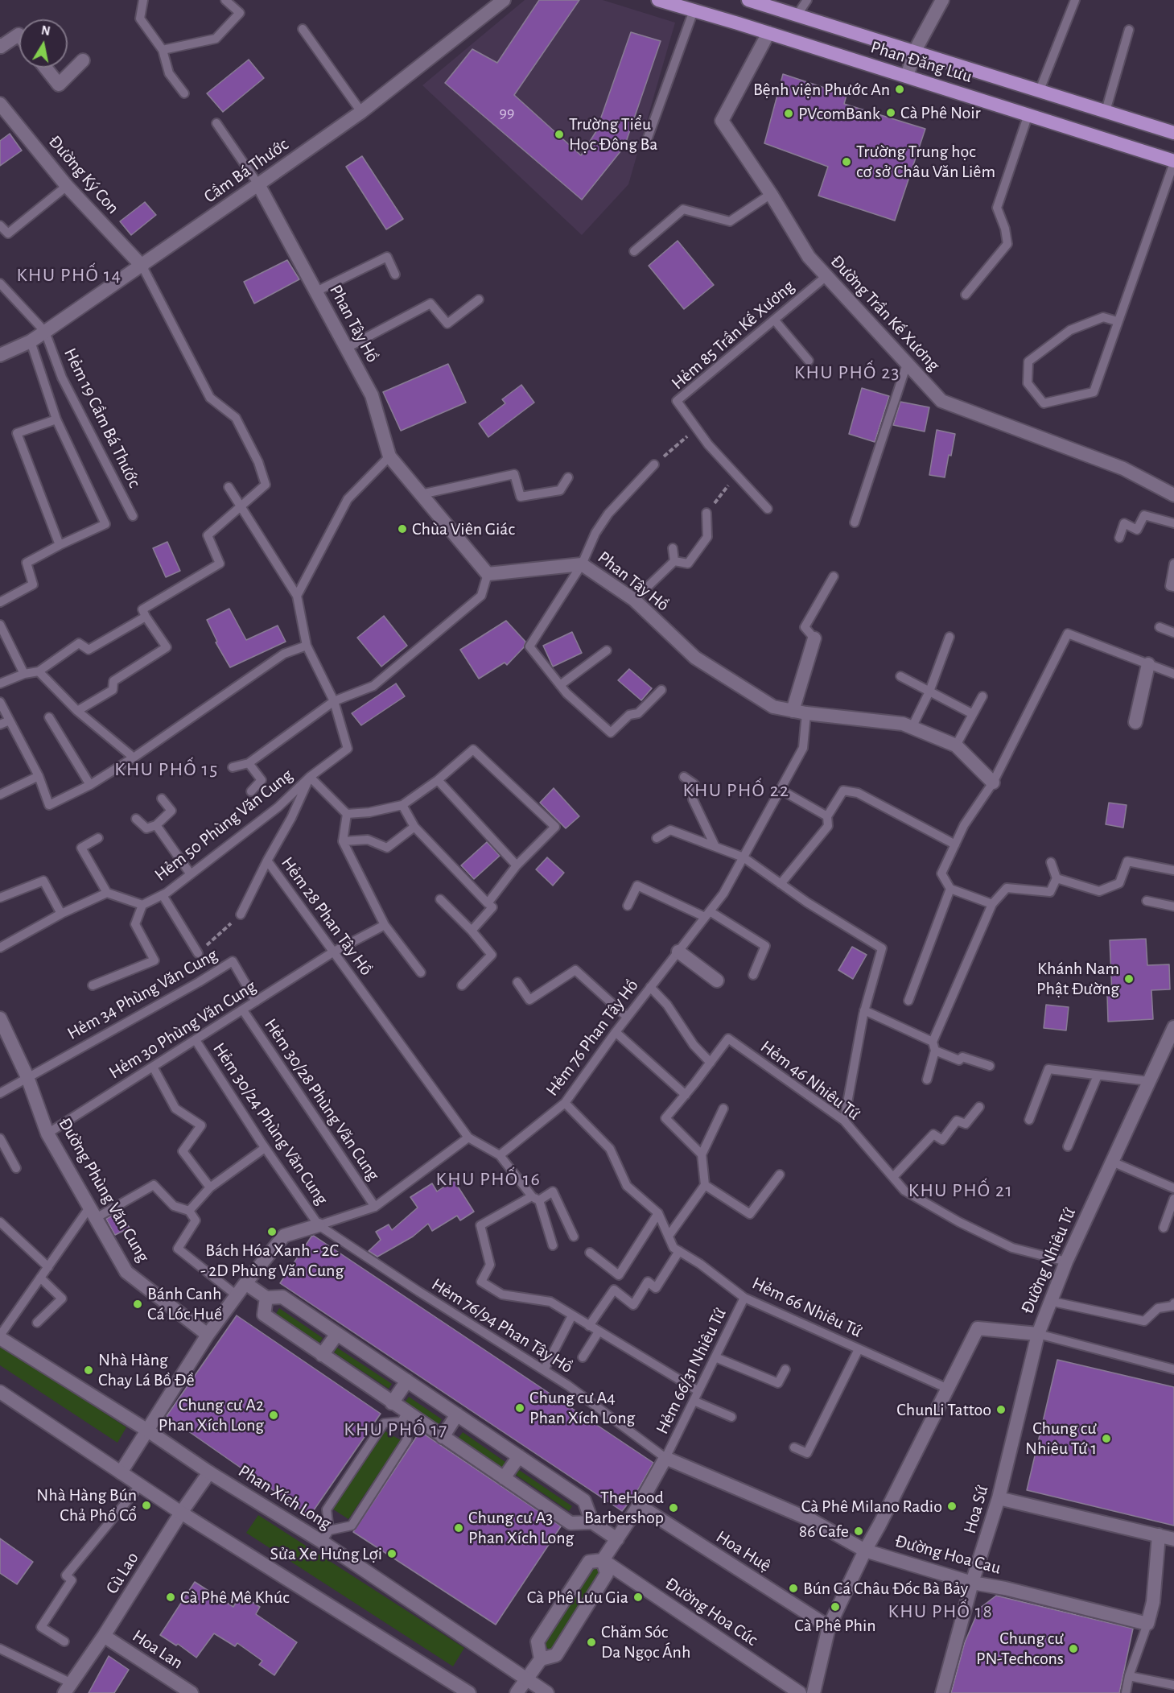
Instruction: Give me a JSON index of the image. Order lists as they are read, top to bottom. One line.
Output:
{"streets":{"main road":["Phan Đăng Lưu"],"street":["Cầm Bá Thước","Đường Ký Con","Đường Trần Kế Xương","Phan Tây Hồ","Đường Phùng Văn Cung","Đường Nhiêu Tứ","Phan Xích Long","Hoa Sứ","Hoa Huệ","Đường Hoa Cau","Cù Lao","Đường Hoa Cúc","Hoa Lan"],"lane":["Hẻm 85 Trần Kế Xương","Hẻm 19 Cầm Bá Thước","Hẻm 50 Phùng Văn Cung","Hẻm 28 Phan Tây Hồ","Hẻm 34 Phùng Văn Cung","Hẻm 30 Phùng Văn Cung","Hẻm 76 Phan Tây Hồ","Hẻm 46 Nhiêu Tứ","Hẻm 30/28 Phùng Văn Cung","Hẻm 30/24 Phùng Văn Cung","Hẻm 66 Nhiêu Tứ","Hẻm 76/94 Phan Tây Hồ","Hẻm 66/31 Nhiêu Tứ"]},"crossings":[["Phan Đăng Lưu","Đường Trần Kế Xương"],["Cầm Bá Thước","Đường Ký Con"],["Cầm Bá Thước","Phan Tây Hồ"],["Cầm Bá Thước","Hẻm 19 Cầm Bá Thước"],["Đường Trần Kế Xương","Hẻm 85 Trần Kế Xương"],["Phan Tây Hồ","Hẻm 76 Phan Tây Hồ"],["Hẻm 50 Phùng Văn Cung","Hẻm 28 Phan Tây Hồ"],["Hẻm 28 Phan Tây Hồ","Hẻm 30 Phùng Văn Cung"],["Hẻm 34 Phùng Văn Cung","Hẻm 30 Phùng Văn Cung"],["Hẻm 34 Phùng Văn Cung","Đường Phùng Văn Cung"],["Hẻm 30 Phùng Văn Cung","Hẻm 30/28 Phùng Văn Cung"],["Hẻm 30 Phùng Văn Cung","Hẻm 30/24 Phùng Văn Cung"],["Hẻm 30 Phùng Văn Cung","Đường Phùng Văn Cung"],["Hẻm 46 Nhiêu Tứ","Đường Nhiêu Tứ"],["Hẻm 30/24 Phùng Văn Cung","Hẻm 76/94 Phan Tây Hồ"],["Đường Nhiêu Tứ","Hẻm 66 Nhiêu Tứ"],["Đường Nhiêu Tứ","Hoa Sứ"],["Đường Nhiêu Tứ","Đường Hoa Cau"],["Hẻm 66 Nhiêu Tứ","Hẻm 66/31 Nhiêu Tứ"],["Hẻm 76/94 Phan Tây Hồ","Hẻm 66/31 Nhiêu Tứ"],["Hẻm 76/94 Phan Tây Hồ","Đường Hoa Cau"],["Hẻm 66/31 Nhiêu Tứ","Đường Hoa Cau"],["Phan Xích Long","Cù Lao"],["Hoa Sứ","Đường Hoa Cau"],["Cù Lao","Hoa Lan"]],"districts":["KHU PHỐ 14","KHU PHỐ 23","KHU PHỐ 15","KHU PHỐ 22","KHU PHỐ 16","KHU PHỐ 21","KHU PHỐ 17","KHU PHỐ 18"],"places":["Bệnh viện Phước An","Cà Phê Noir","PVcomBank","Trường Tiểu Học Đông Ba","Trường Trung học cơ sở Châu Văn Liêm","Chùa Viên Giác","Khánh Nam Phật Đường","Bách Hóa Xanh - 2C - 2D Phùng Văn Cung","Bánh Canh Cá Lóc Huế","Nhà Hàng Chay Lá Bồ Đề","Chung cư A4 Phan Xích Long","ChunLi Tattoo","Chung cư A2 Phan Xích Long","Chung cư Nhiêu Tứ 1","Nhà Hàng Bún Chả Phố Cổ","Cà Phê Milano Radio","TheHood Barbershop","Chung cư A3 Phan Xích Long","86 Cafe","Sửa Xe Hưng Lợi","Bún Cá Châu Đốc Bà Bảy","Cà Phê Mê Khúc","Cà Phê Lưu Gia","Cà Phê Phin","Chăm Sóc Da Ngọc Ánh","Chung cư PN-Techcons"],"house_numbers":["99"],"north":"top"}
